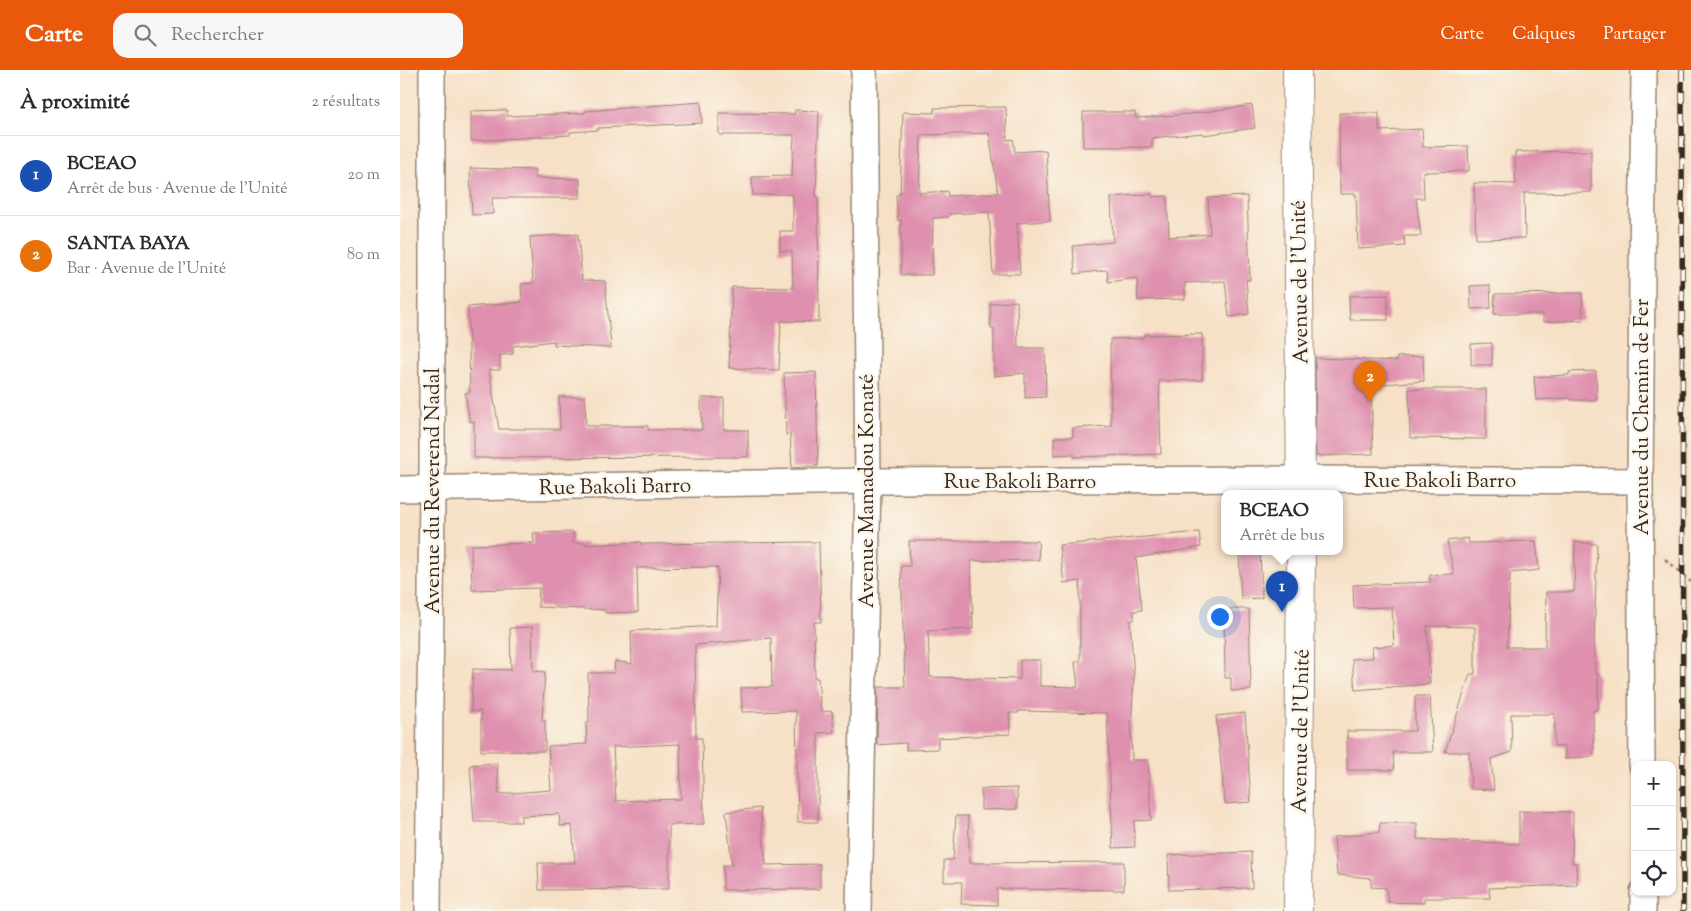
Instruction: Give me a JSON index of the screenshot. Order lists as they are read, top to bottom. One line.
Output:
{"streets":{"street":["Avenue de l'Unité","Avenue du Chemin de Fer","Rue Bakoli Barro","Avenue du Reverend Nadal","Avenue Mamadou Konaté"]},"crossings":[["Avenue de l'Unité","Rue Bakoli Barro"],["Avenue du Chemin de Fer","Rue Bakoli Barro"],["Rue Bakoli Barro","Avenue du Reverend Nadal"],["Rue Bakoli Barro","Avenue Mamadou Konaté"]],"page":{"header":"Carte","search":"Rechercher","nav":["Carte","Calques","Partager"],"heading":["À proximité","2 résultats"],"list":[{"mark":"1","name":"BCEAO","note":"Arrêt de bus · Avenue de l'Unité","value":"20 m"},{"mark":"2","name":"SANTA BAYA","note":"Bar · Avenue de l'Unité","value":"80 m"}],"pins":["2","1"],"popup":["BCEAO","Arrêt de bus"],"map_buttons":["+","−"]}}
